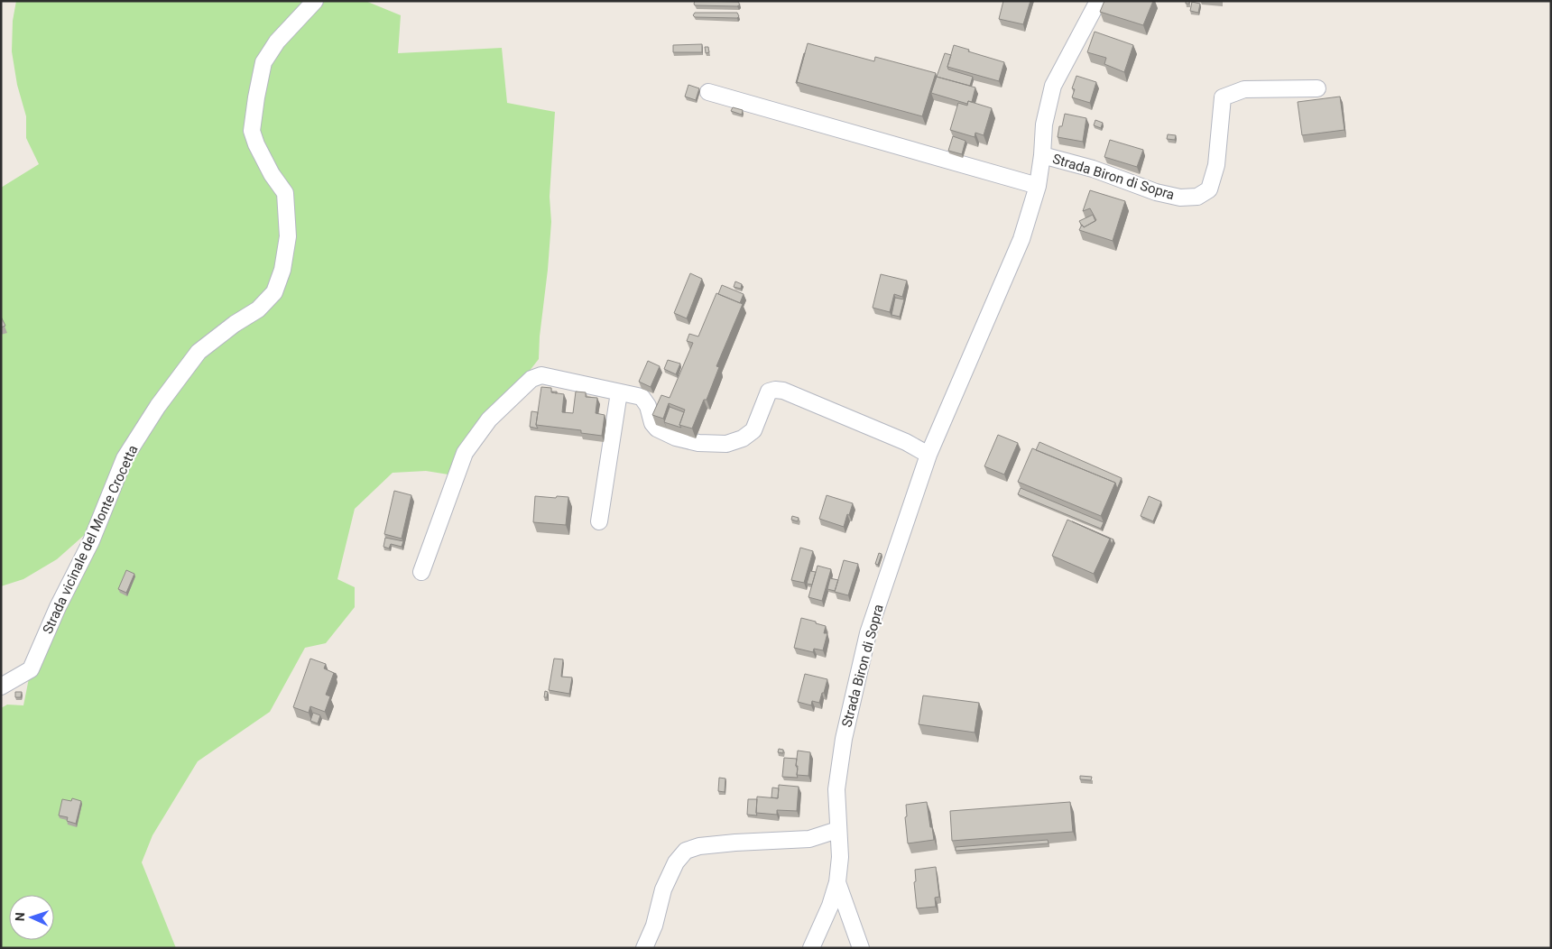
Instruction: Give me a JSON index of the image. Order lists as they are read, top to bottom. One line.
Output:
{"streets":{"street":["Strada Biron di Sopra","Strada vicinale del Monte Crocetta"]},"north":"left"}
